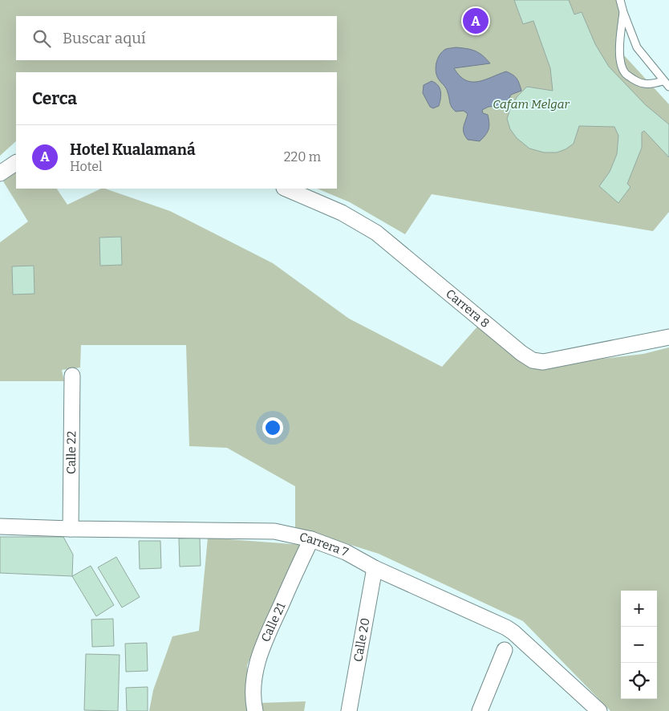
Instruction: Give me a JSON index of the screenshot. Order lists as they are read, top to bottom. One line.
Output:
{"streets":{"street":["Carrera 8","Calle 22","Carrera 7","Calle 21","Calle 20"]},"crossings":[["Calle 22","Carrera 7"],["Carrera 7","Calle 21"],["Carrera 7","Calle 20"]],"parks":["Cafam Melgar"],"page":{"pins":"A","search":"Buscar aquí","heading":"Cerca","list":[{"mark":"A","name":"Hotel Kualamaná","note":"Hotel","value":"220 m"}],"map_buttons":["+","−"]}}
